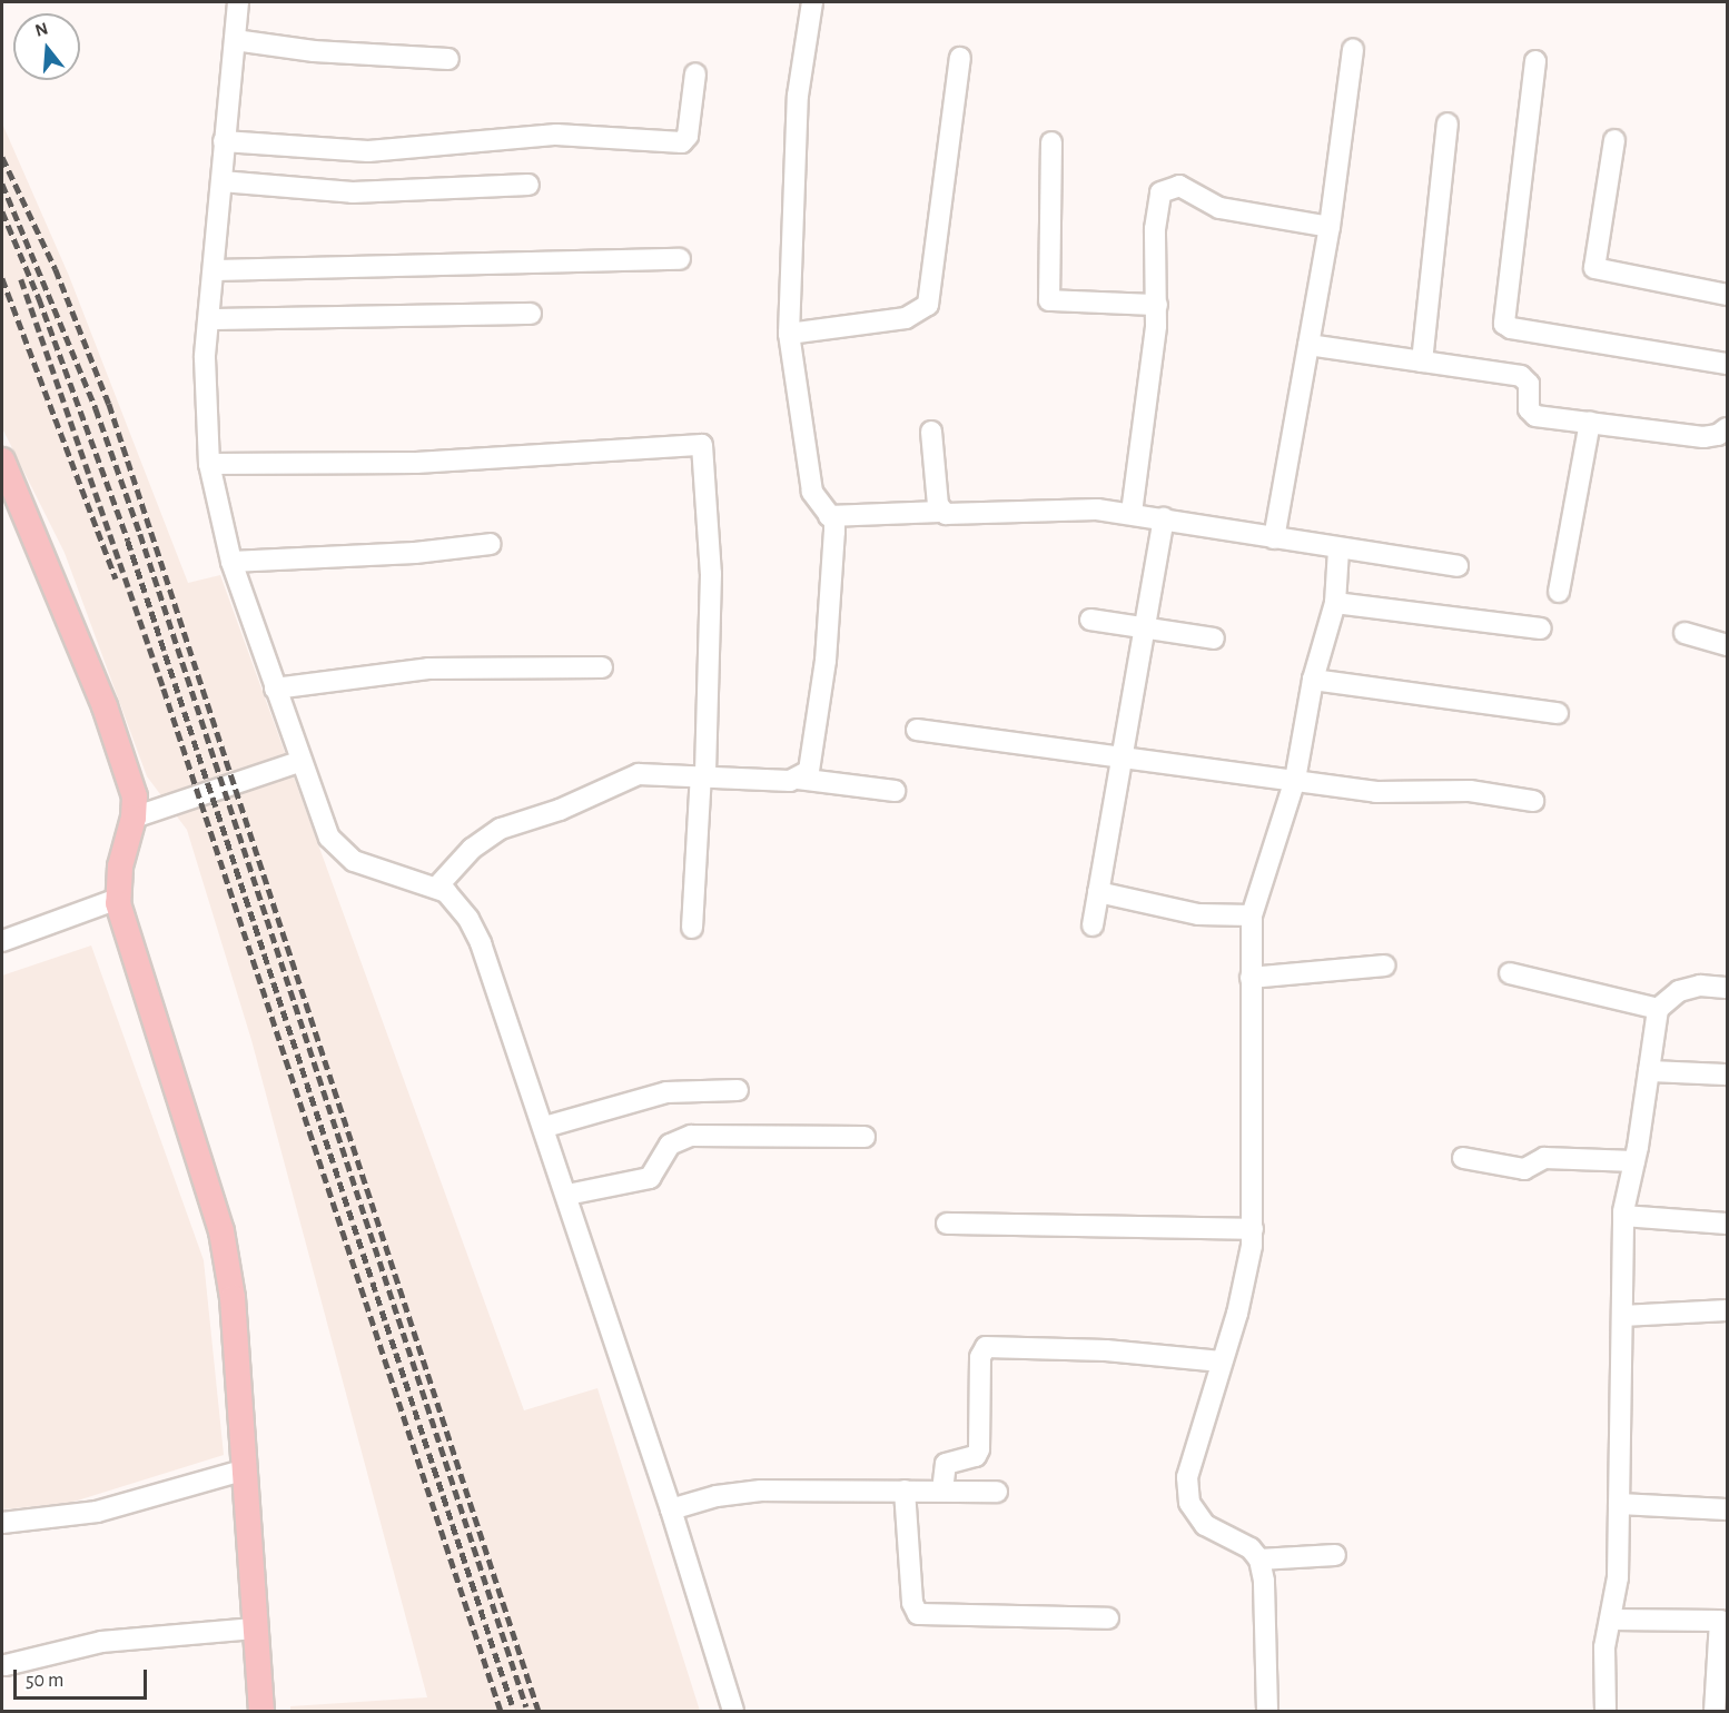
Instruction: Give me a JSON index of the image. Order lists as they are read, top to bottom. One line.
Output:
{"scale_bar":"50 m","north":"top"}
